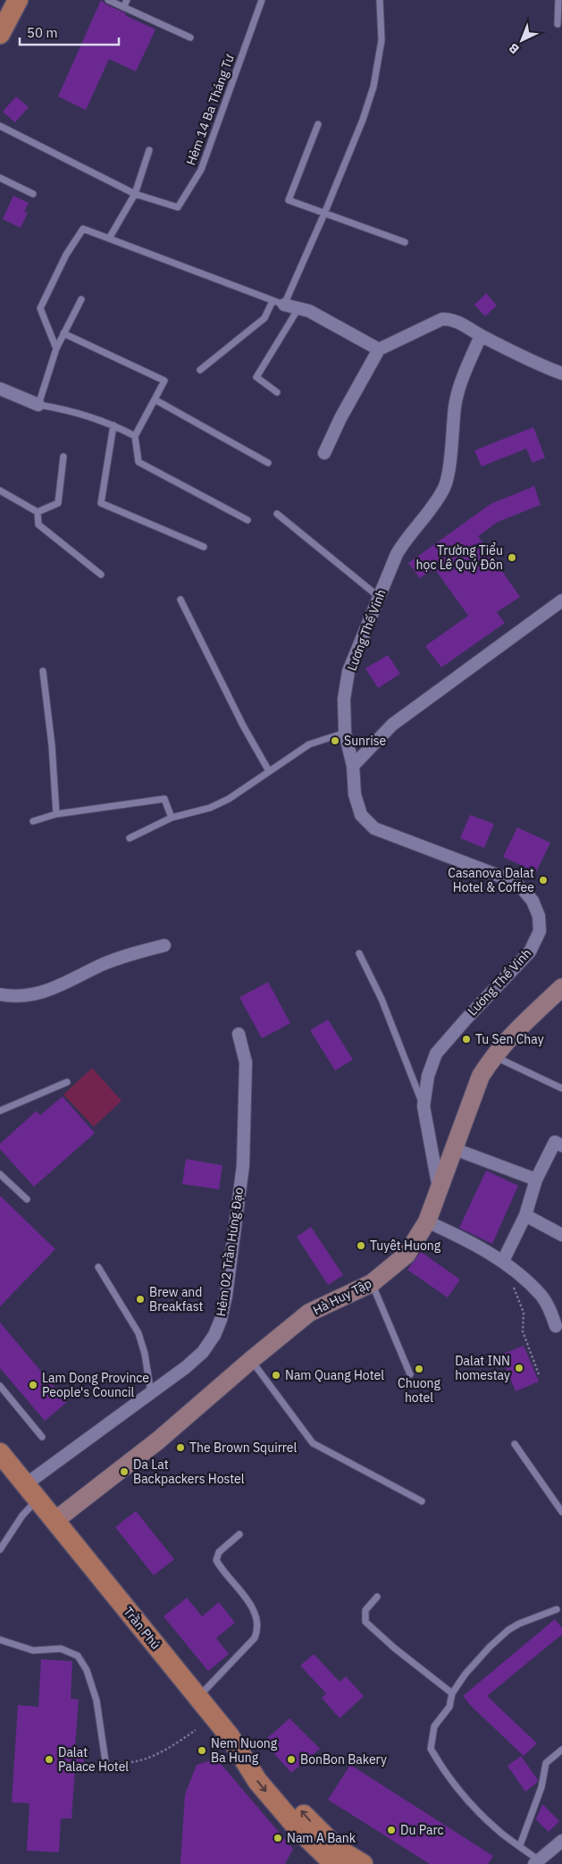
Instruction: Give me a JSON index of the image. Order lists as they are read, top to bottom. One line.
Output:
{"streets":{"main road":["Trần Phú"],"street":["Lương Thế Vinh","Hẻm 02 Trần Hưng Đạo","Hà Huy Tập"],"lane":["Hẻm 14 Ba Tháng Tư"]},"crossings":[["Lương Thế Vinh","Hà Huy Tập"],["Hẻm 02 Trần Hưng Đạo","Trần Phú"],["Hà Huy Tập","Trần Phú"]],"places":["Trường Tiểu học Lê Quý Đôn","Sunrise","Casanova Dalat Hotel & Coffee","Tu Sen Chay","Tuyêt Huong","Brew and Breakfast","Dalat INN homestay","Chuong hotel","Nam Quang Hotel","Lam Dong Province People's Council","The Brown Squirrel","Da Lat Backpackers Hostel","Nem Nuong Ba Hung","Dalat Palace Hotel","BonBon Bakery","Du Parc","Nam A Bank"],"scale_bar":"50 m","north":"bottom left"}
